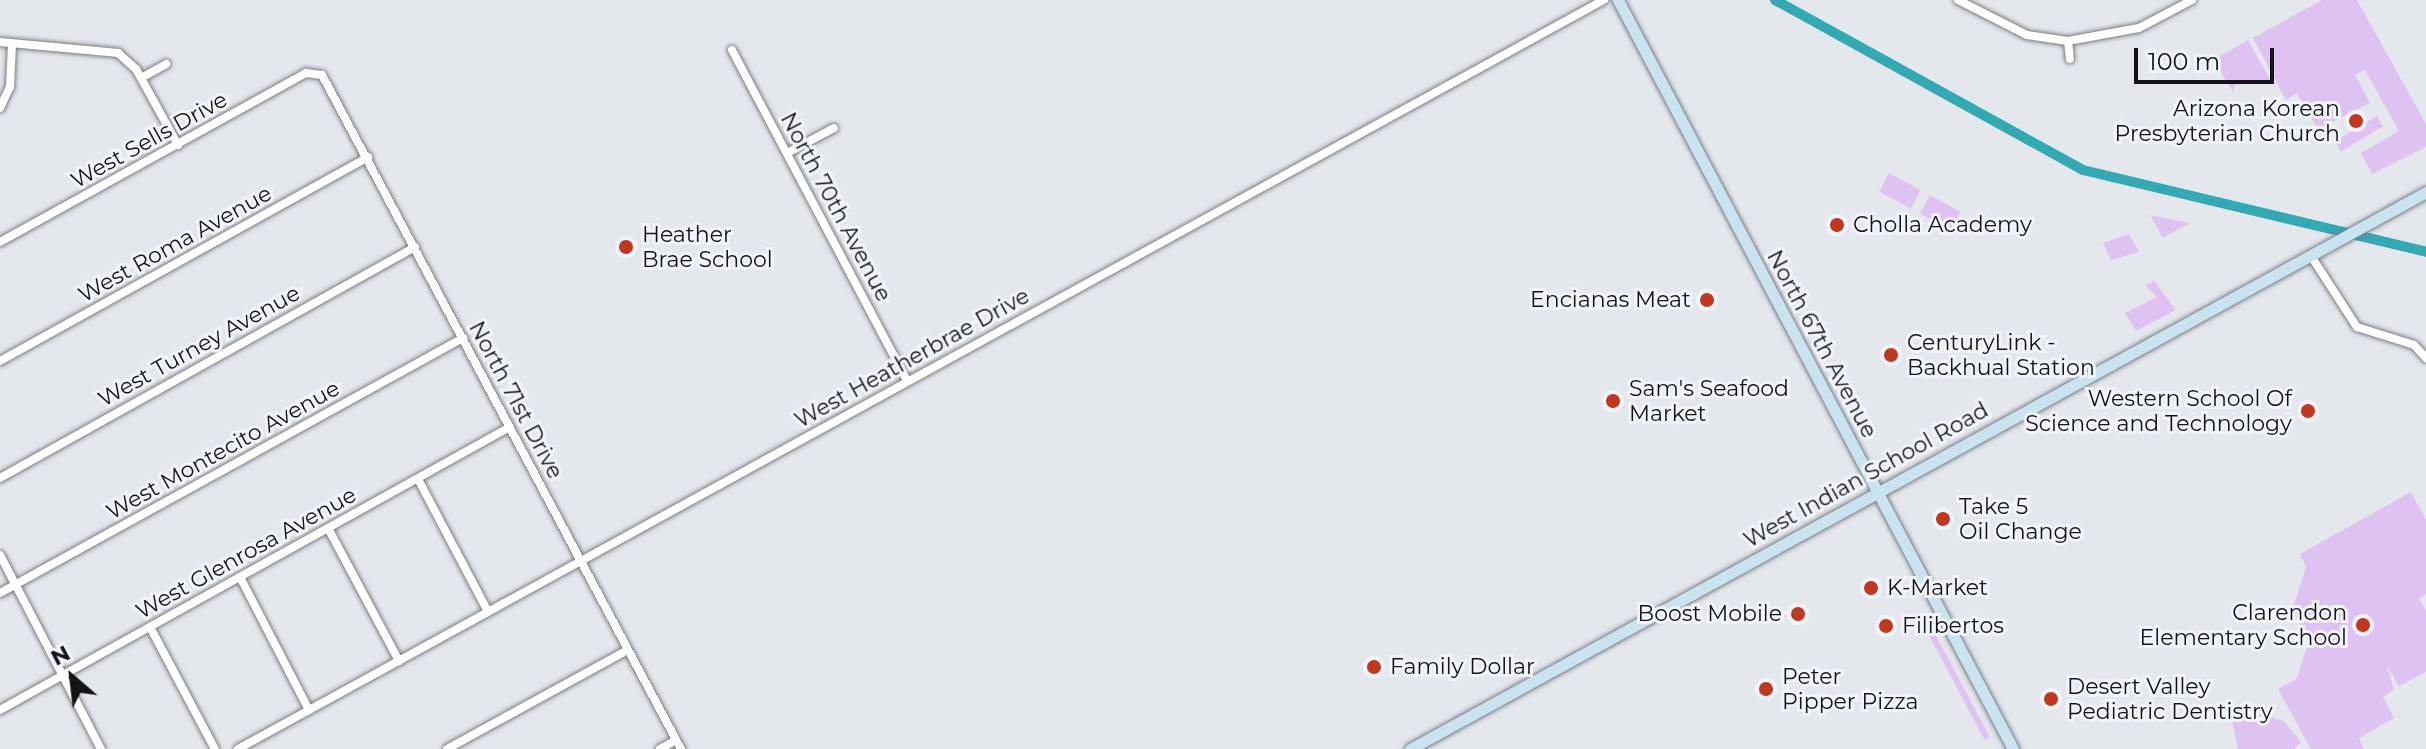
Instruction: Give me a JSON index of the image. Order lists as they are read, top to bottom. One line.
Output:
{"streets":{"main road":["North 67th Avenue","West Indian School Road"],"street":["West Sells Drive","North 70th Avenue","West Roma Avenue","West Turney Avenue","West Heatherbrae Drive","North 71st Drive","West Montecito Avenue","West Glenrosa Avenue"]},"crossings":[["West Sells Drive","North 71st Drive"],["North 70th Avenue","West Heatherbrae Drive"],["West Roma Avenue","North 71st Drive"],["North 67th Avenue","West Indian School Road"],["West Turney Avenue","North 71st Drive"],["West Heatherbrae Drive","North 71st Drive"],["North 71st Drive","West Montecito Avenue"],["North 71st Drive","West Glenrosa Avenue"]],"places":["Arizona Korean Presbyterian Church","Cholla Academy","Heather Brae School","Encianas Meat","CenturyLink - Backhual Station","Sam's Seafood Market","Western School Of Science and Technology","Take 5 Oil Change","K-Market","Boost Mobile","Clarendon Elementary School","Filibertos","Family Dollar","Peter Pipper Pizza","Desert Valley Pediatric Dentistry"],"scale_bar":"100 m","north":"top left"}
